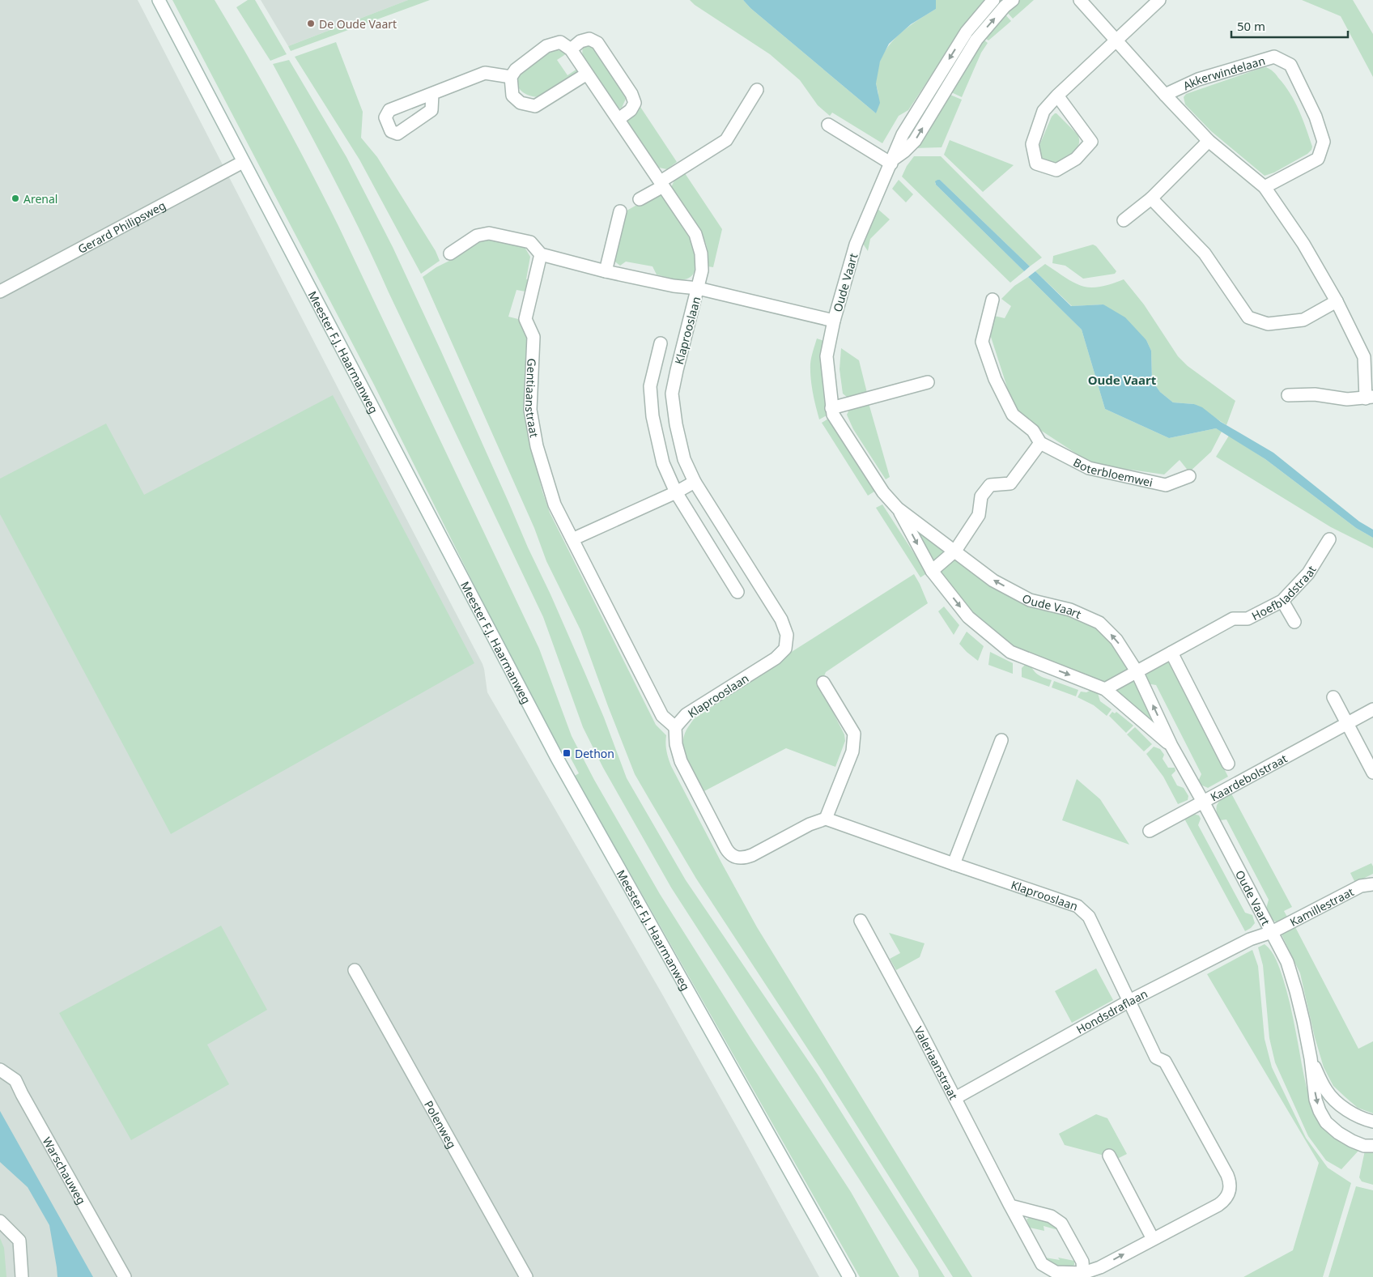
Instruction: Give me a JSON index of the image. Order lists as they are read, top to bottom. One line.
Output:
{"streets":{"street":["Akkerwindelaan","Gerard Philipsweg","Oude Vaart","Klaprooslaan","Meester F.J. Haarmanweg","Gentiaanstraat","Boterbloemwei","Hoefbladstraat","Kaardebolstraat","Kamillestraat","Hondsdraflaan","Valeriaanstraat","Polenweg","Warschauweg"]},"crossings":[["Gerard Philipsweg","Meester F.J. Haarmanweg"],["Oude Vaart","Hoefbladstraat"],["Oude Vaart","Kaardebolstraat"],["Oude Vaart","Kamillestraat"],["Oude Vaart","Hondsdraflaan"],["Klaprooslaan","Gentiaanstraat"],["Klaprooslaan","Hondsdraflaan"],["Klaprooslaan","Valeriaanstraat"],["Kamillestraat","Hondsdraflaan"],["Hondsdraflaan","Valeriaanstraat"]],"districts":["Oude Vaart"],"places":{"other":["De Oude Vaart","Arenal"],"transit":["Dethon"]},"scale_bar":"50 m"}
